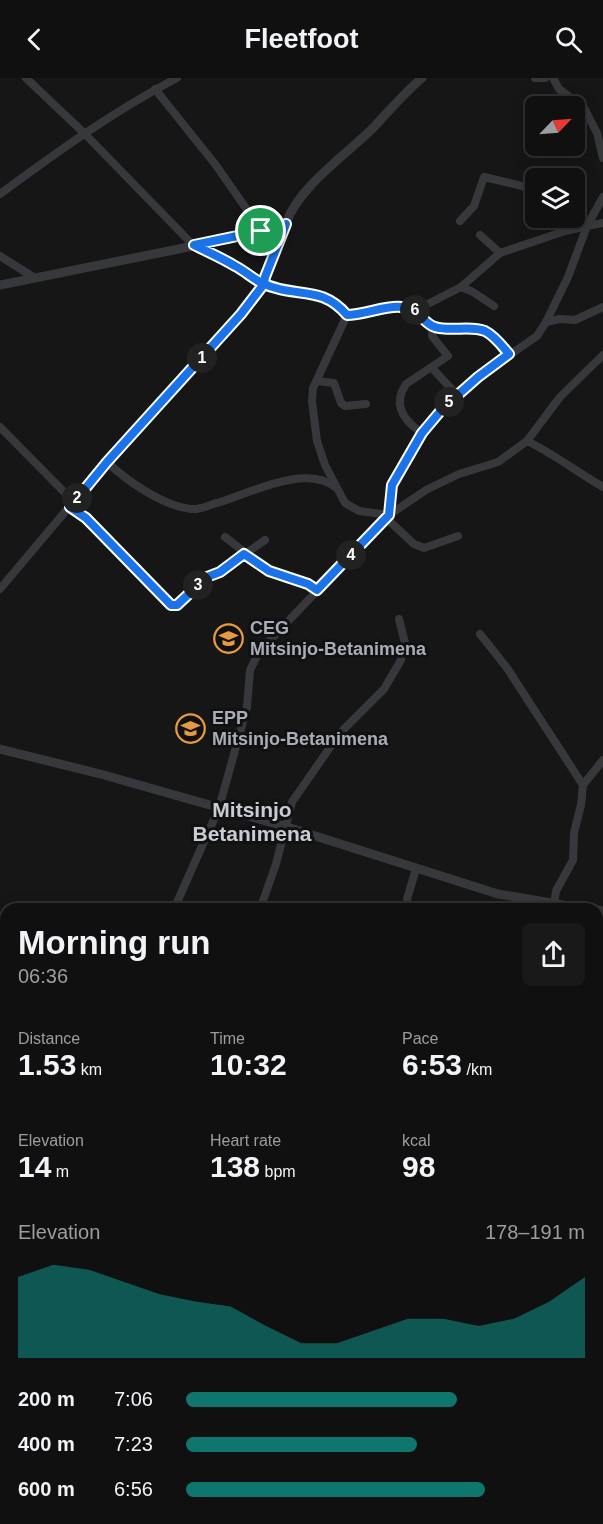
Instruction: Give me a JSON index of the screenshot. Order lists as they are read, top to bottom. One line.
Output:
{"districts":["Mitsinjo Betanimena"],"places":{"school or university":["CEG Mitsinjo-Betanimena","EPP Mitsinjo-Betanimena"]},"north":"top right","page":{"header":"Fleetfoot","pins":["6","1","5","2","4","3"],"heading":["Morning run","06:36"],"stats":[["Distance","1.53 km"],["Time","10:32"],["Pace","6:53 /km"],["Elevation","14 m"],["Heart rate","138 bpm"],["kcal","98"]],"chart":["Elevation","178–191 m"],"list":[{"name":"200 m","note":"7:06"},{"name":"400 m","note":"7:23"},{"name":"600 m","note":"6:56"}]}}
